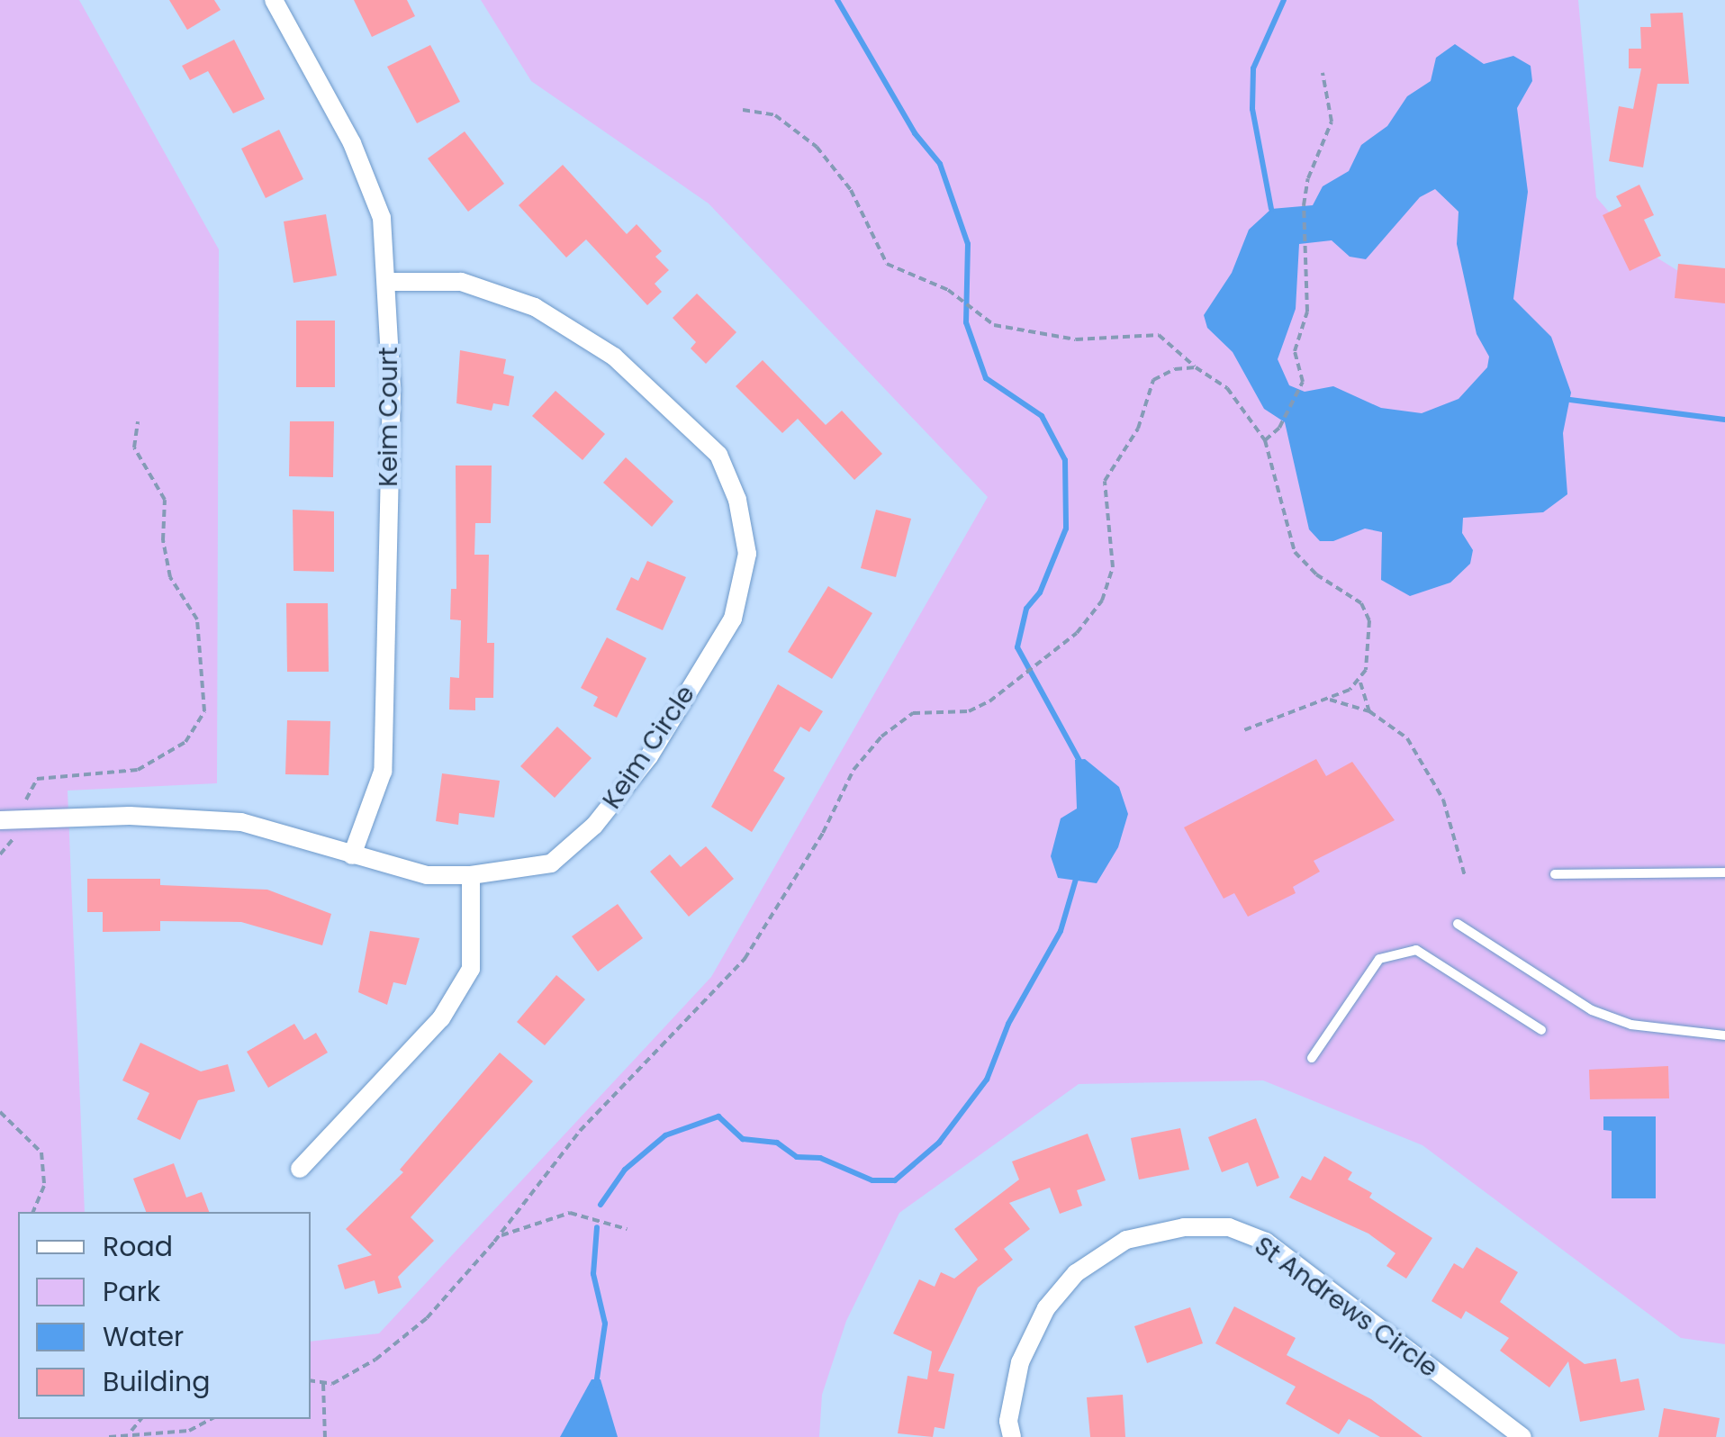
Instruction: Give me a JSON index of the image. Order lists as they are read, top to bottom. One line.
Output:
{"streets":{"street":["Keim Court","Keim Circle","St Andrews Circle"]},"crossings":[["Keim Court","Keim Circle"]],"legend":["Road","Park","Water","Building"]}
